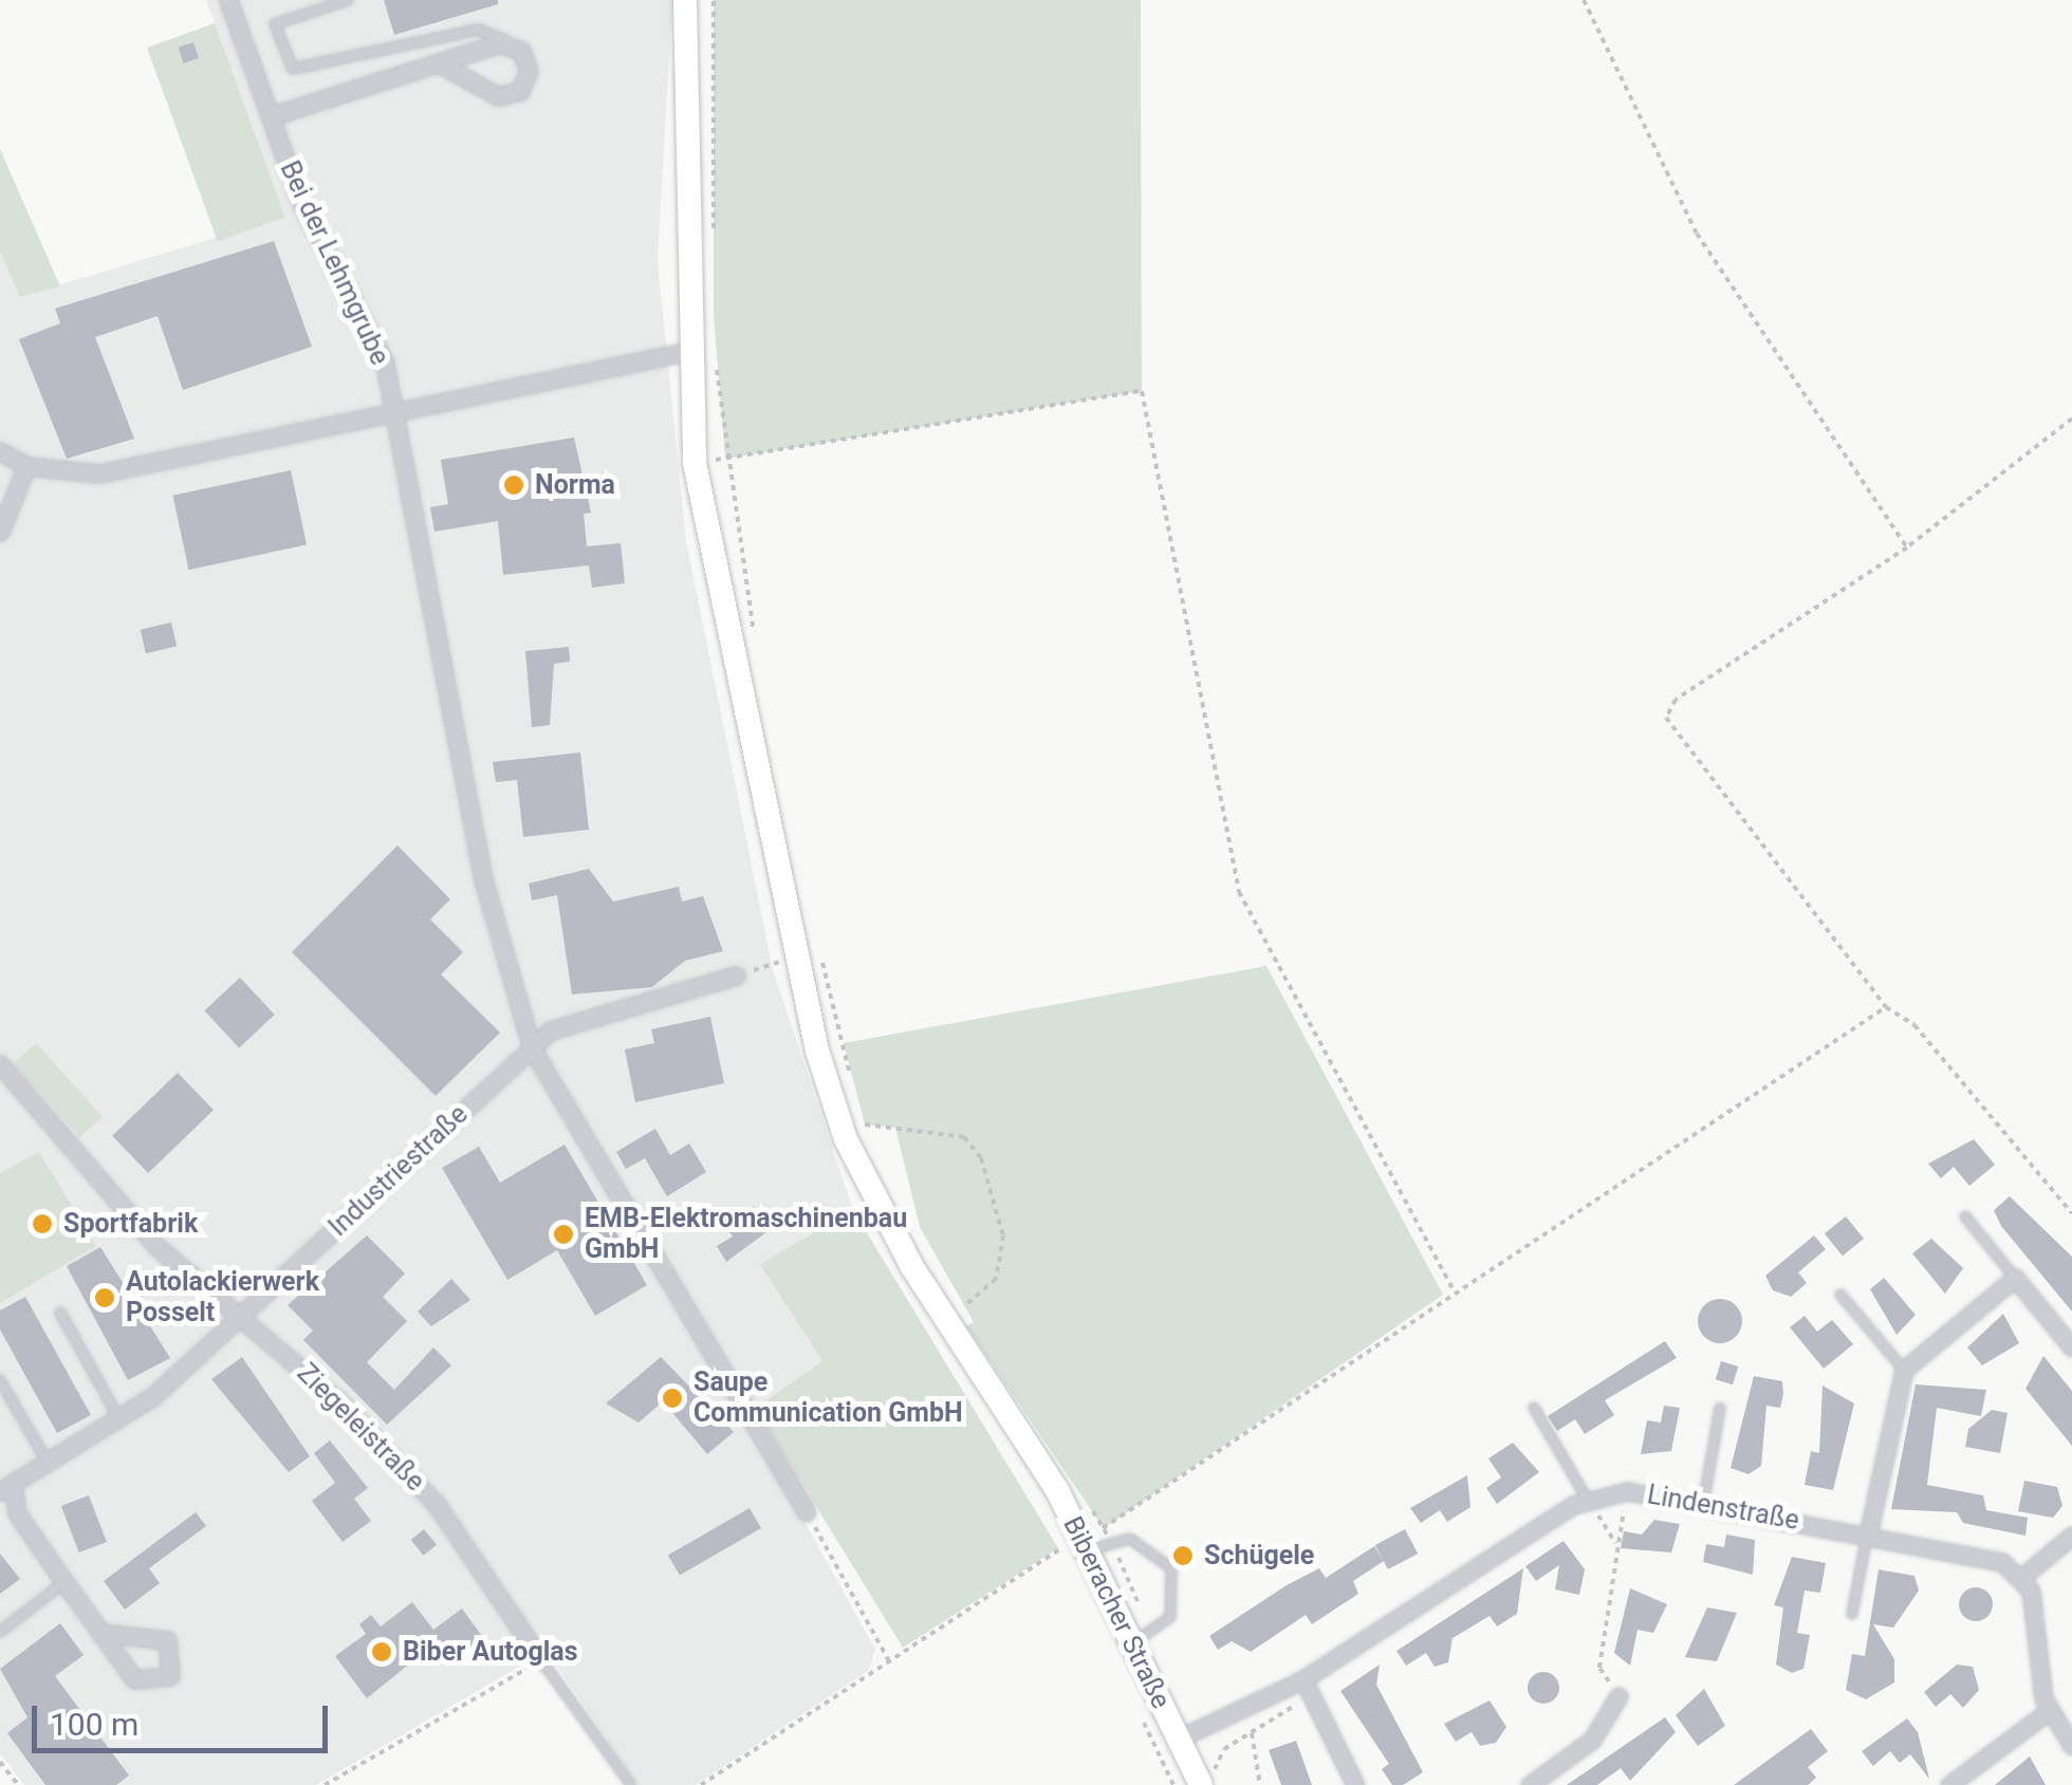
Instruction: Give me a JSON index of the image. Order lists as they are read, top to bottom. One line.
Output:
{"streets":{"street":["Bei der Lehmgrube","Industriestraße","Ziegeleistraße","Lindenstraße","Biberacher Straße"]},"crossings":[["Industriestraße","Ziegeleistraße"],["Lindenstraße","Biberacher Straße"]],"places":["Norma","Sportfabrik","EMB-Elektromaschinenbau GmbH","Autolackierwerk Posselt","Saupe Communication GmbH","Schügele","Biber Autoglas"],"scale_bar":"100 m"}
